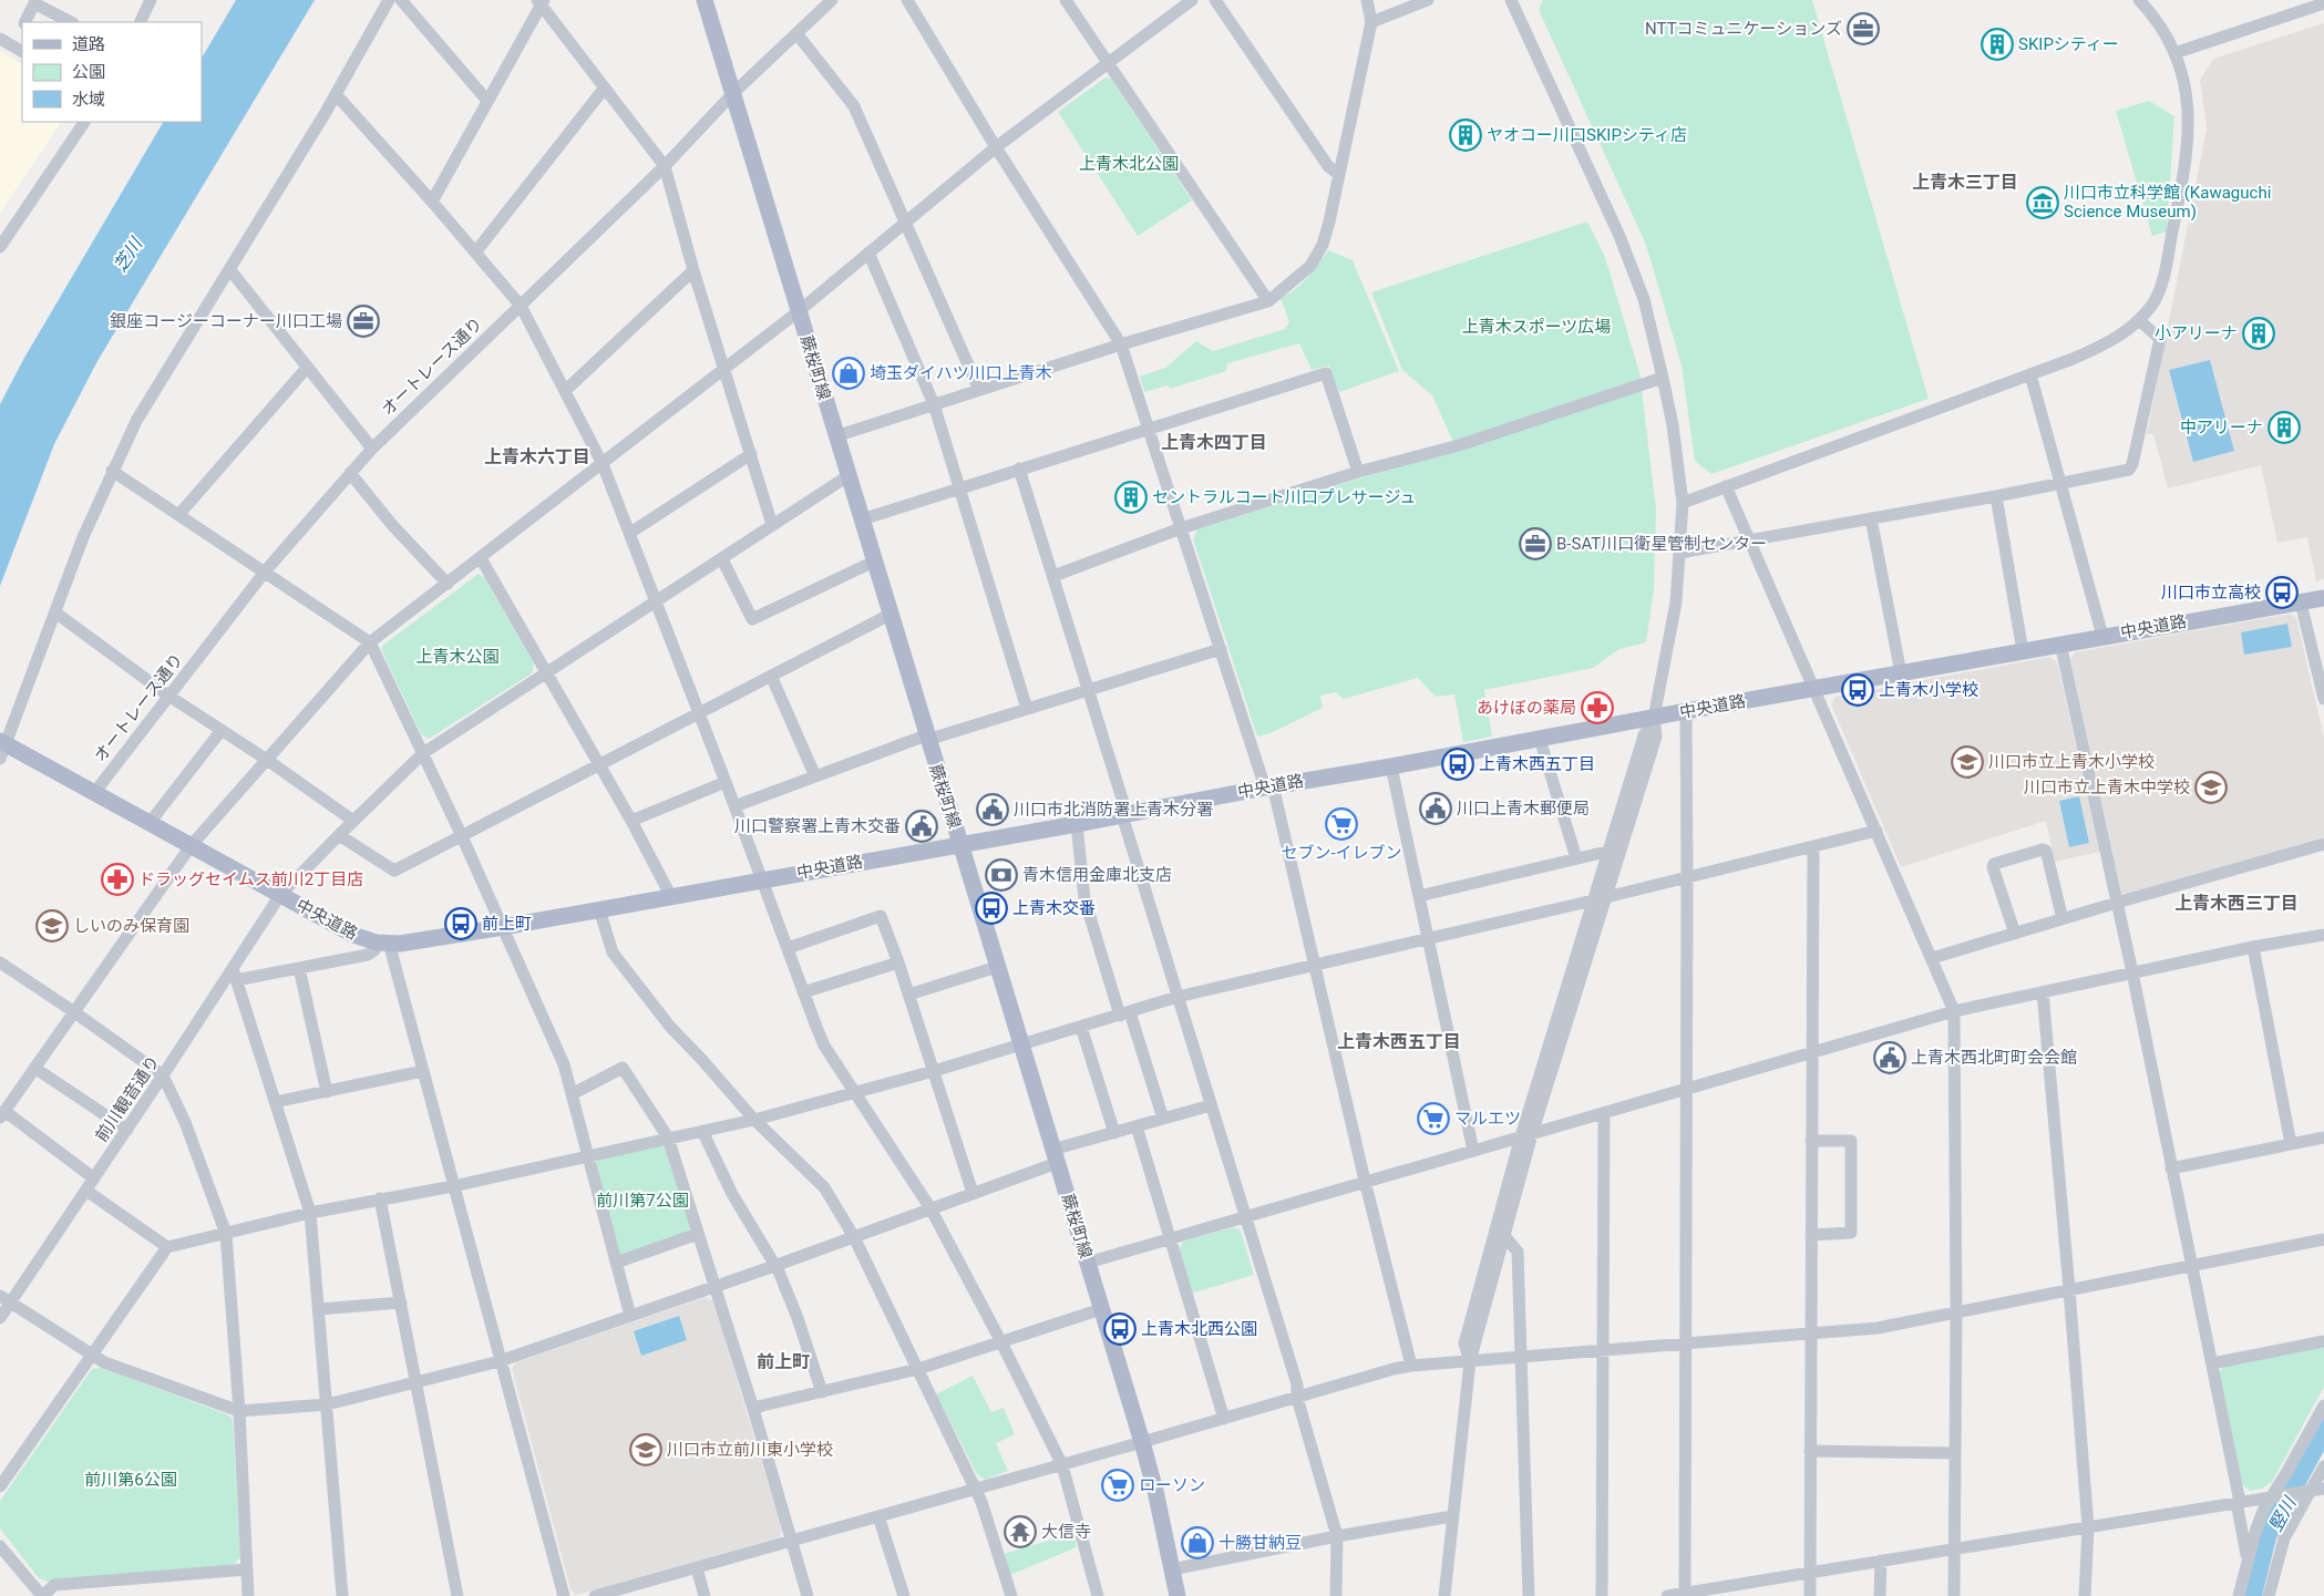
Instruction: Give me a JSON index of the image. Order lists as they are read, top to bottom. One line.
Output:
{"streets":{"main road":["蕨桜町線","中央道路"],"street":["オートレース通り","前川観音通り"]},"crossings":[["オートレース通り","蕨桜町線"],["オートレース通り","中央道路"],["蕨桜町線","中央道路"],["蕨桜町線","前川観音通り"],["中央道路","前川観音通り"]],"districts":["上青木三丁目","上青木四丁目","上青木六丁目","上青木西三丁目","上青木西五丁目","前上町"],"water":["芝川","竪川"],"parks":["上青木北公園","上青木スポーツ広場","上青木公園","前川第7公園","前川第6公園"],"places":{"office":["NTTコミュニケーションズ","銀座コージーコーナー川口工場","B-SAT川口衛星管制センター"],"building":["SKIPシティー","ヤオコー川口SKIPシティ店","小アリーナ","中アリーナ","セントラルコート川口プレサージュ"],"museum":["川口市立科学館 (Kawaguchi Science Museum)"],"shop":["埼玉ダイハツ川口上青木","十勝甘納豆"],"bus stop":["川口市立高校","上青木小学校","上青木西五丁目","上青木交番","前上町","上青木北西公園"],"pharmacy":["あけぼの薬局","ドラッグセイムス前川2丁目店"],"school or university":["川口市立上青木小学校","川口市立上青木中学校","しいのみ保育園","川口市立前川東小学校"],"public building":["川口上青木郵便局","川口市北消防署上青木分署","川口警察署上青木交番","上青木西北町町会会館"],"supermarket":["セブン-イレブン","マルエツ","ローソン"],"bank":["青木信用金庫北支店"],"temple":["大信寺"]},"legend":["道路","公園","水域"]}
